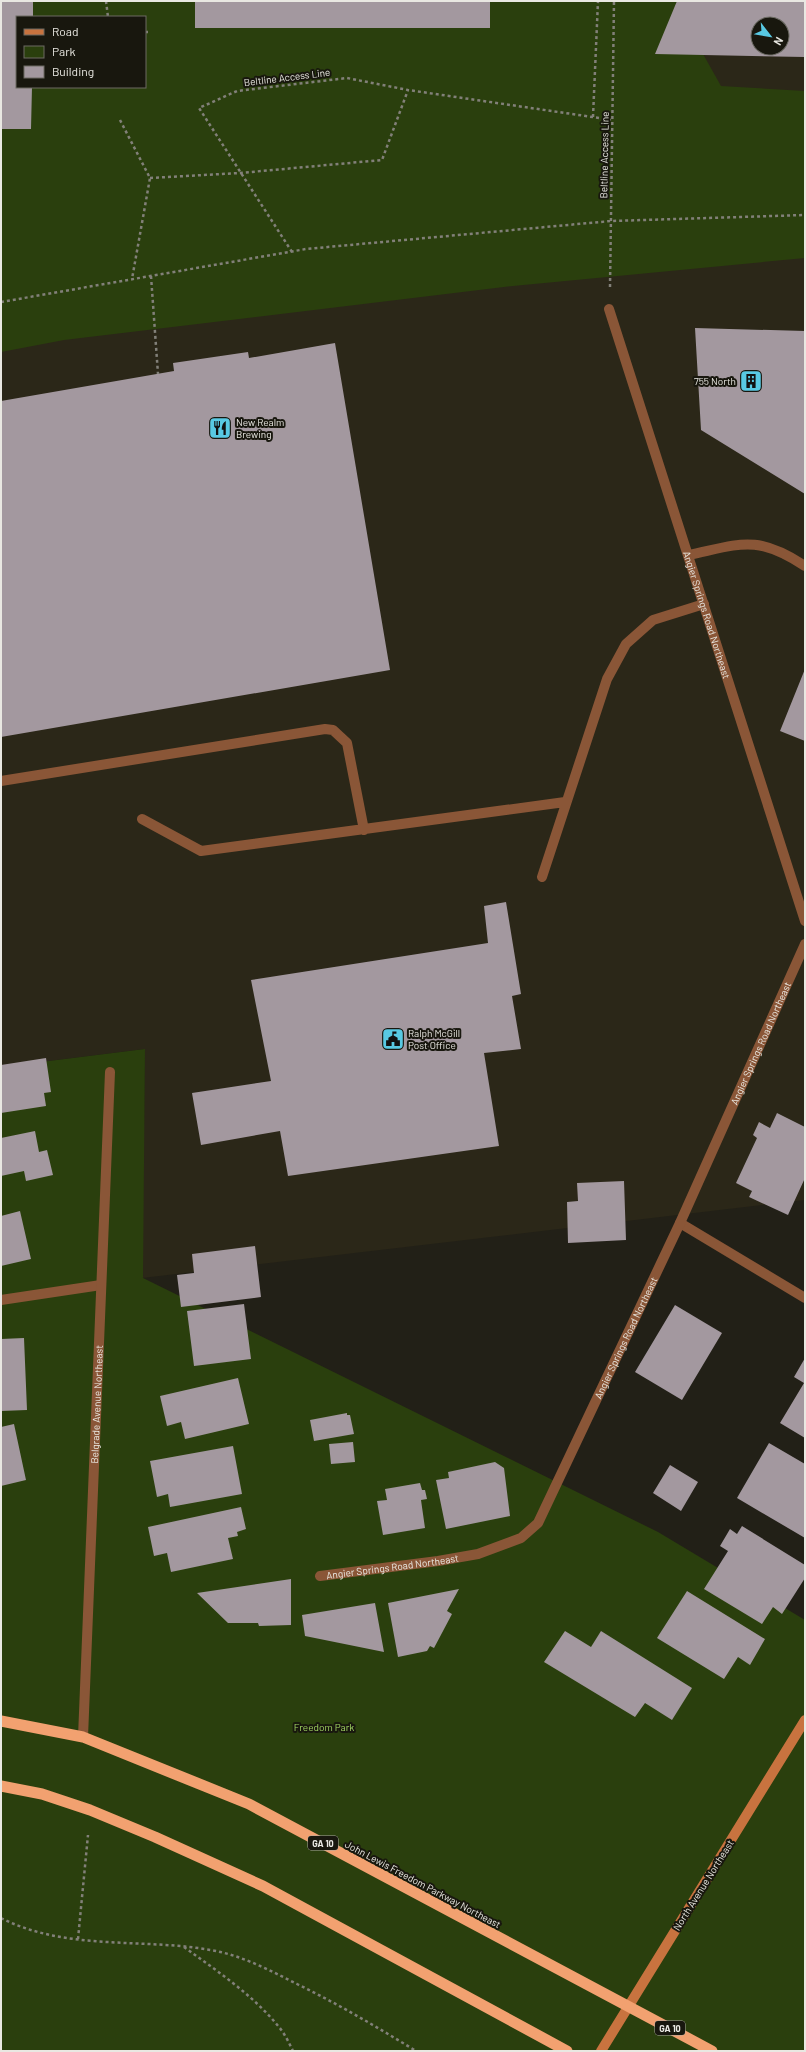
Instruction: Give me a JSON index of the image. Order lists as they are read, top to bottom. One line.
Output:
{"streets":{"highway":["GA 10","John Lewis Freedom Parkway Northeast"],"main road":["North Avenue Northeast"],"street":["Angier Springs Road Northeast","Belgrade Avenue Northeast"],"path":["Beltline Access Line"]},"crossings":[["Beltline Access Line","Angier Springs Road Northeast"],["Belgrade Avenue Northeast","John Lewis Freedom Parkway Northeast"],["John Lewis Freedom Parkway Northeast","North Avenue Northeast"]],"parks":["Freedom Park"],"places":{"building":["755 North"],"restaurant":["New Realm Brewing"],"public building":["Ralph McGill Post Office"]},"legend":["Road","Park","Building"],"north":"bottom right"}
